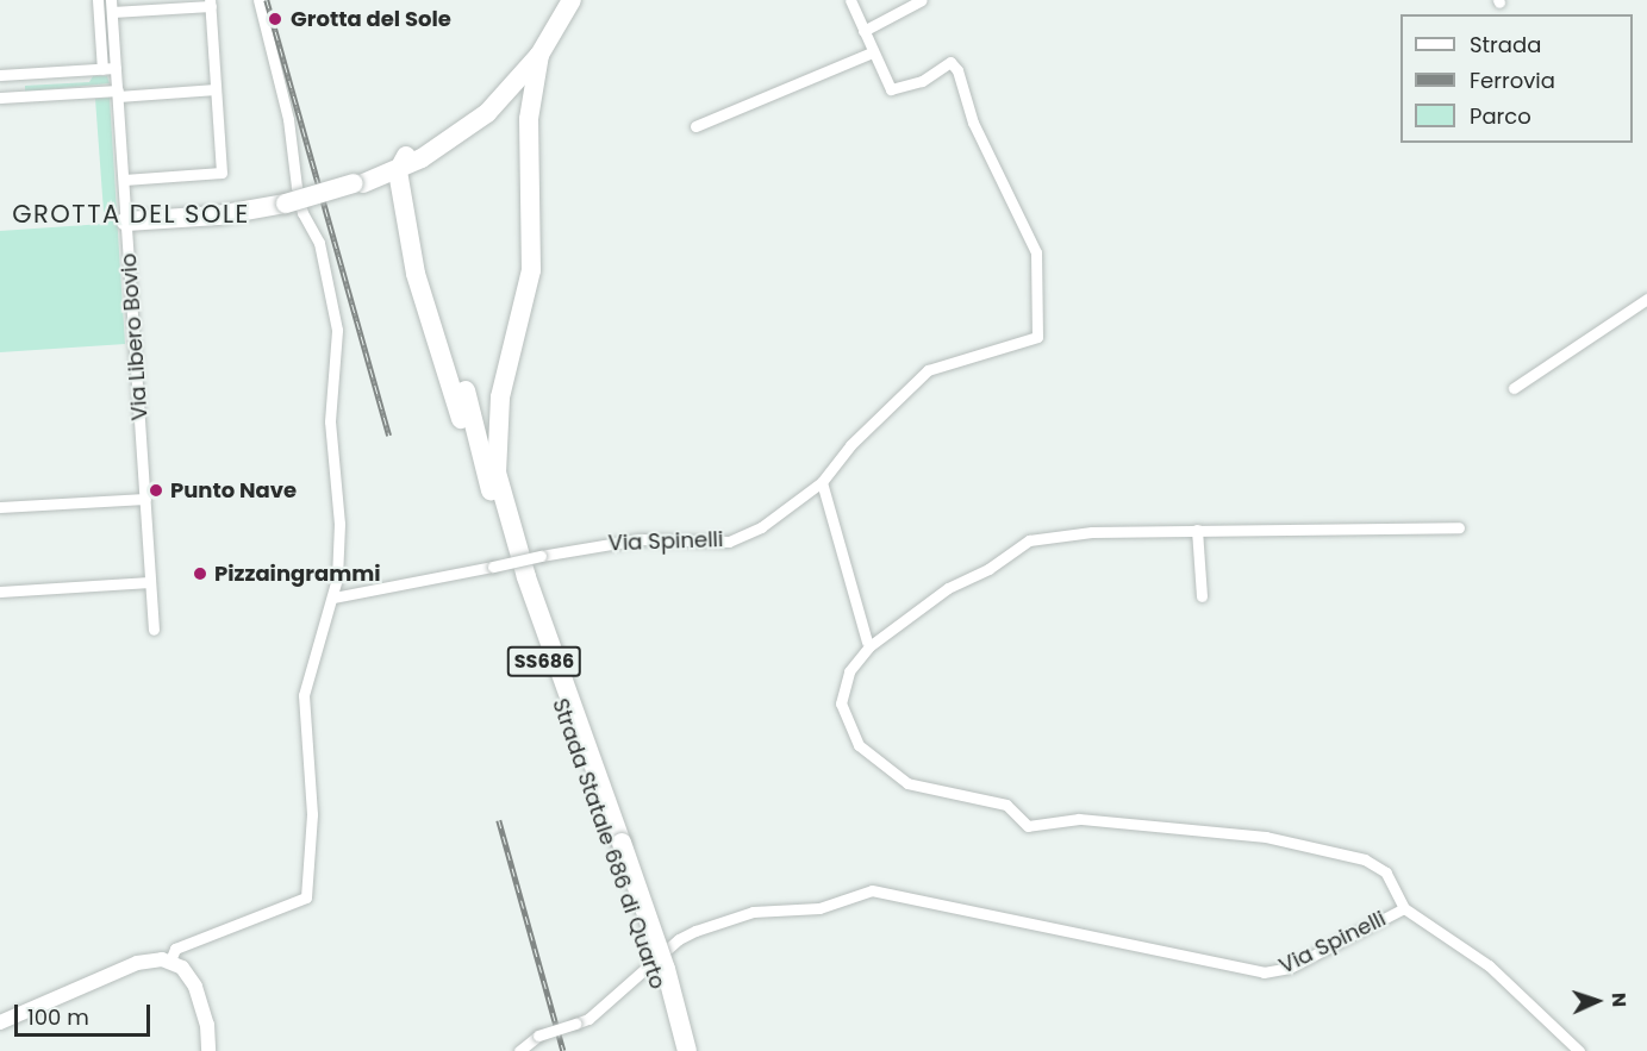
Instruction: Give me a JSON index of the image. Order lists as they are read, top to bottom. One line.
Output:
{"streets":{"highway":["SS686","Strada Statale 686 di Quarto"],"street":["Via Libero Bovio","Via Spinelli"]},"crossings":[["Via Libero Bovio","SS686"],["SS686","Strada Statale 686 di Quarto"]],"districts":["GROTTA DEL SOLE"],"places":["Grotta del Sole","Punto Nave","Pizzaingrammi"],"legend":["Strada","Ferrovia","Parco"],"scale_bar":"100 m","north":"right"}
